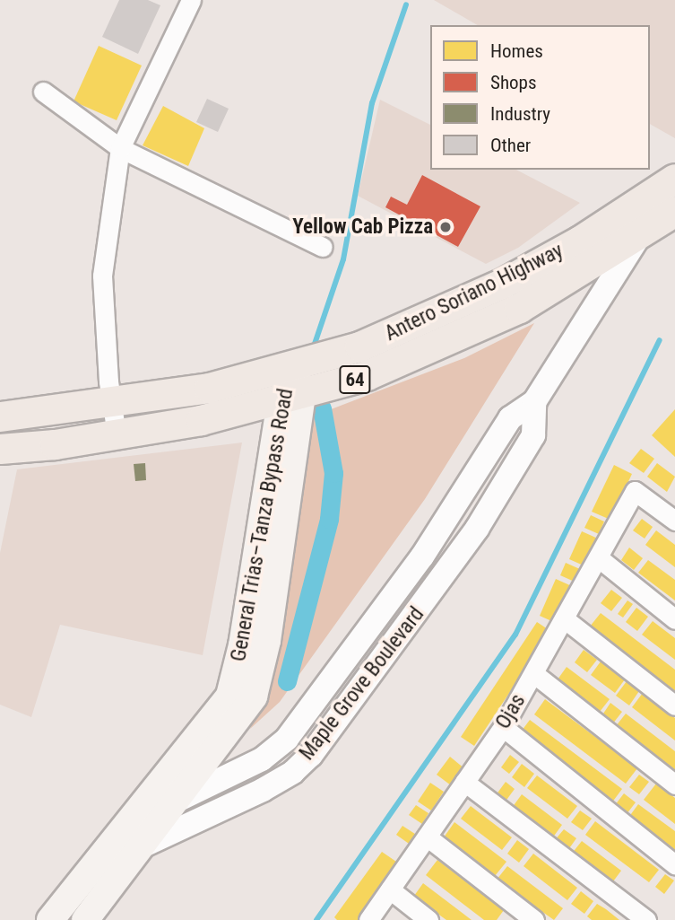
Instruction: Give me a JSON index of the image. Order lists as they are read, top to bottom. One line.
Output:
{"streets":{"main road":["Antero Soriano Highway","64","General Trias–Tanza Bypass Road","Maple Grove Boulevard"],"street":["Ojas"]},"crossings":[["Antero Soriano Highway","General Trias–Tanza Bypass Road"],["Antero Soriano Highway","Maple Grove Boulevard"],["General Trias–Tanza Bypass Road","Maple Grove Boulevard"]],"places":["Yellow Cab Pizza"],"legend":["Homes","Shops","Industry","Other"]}
